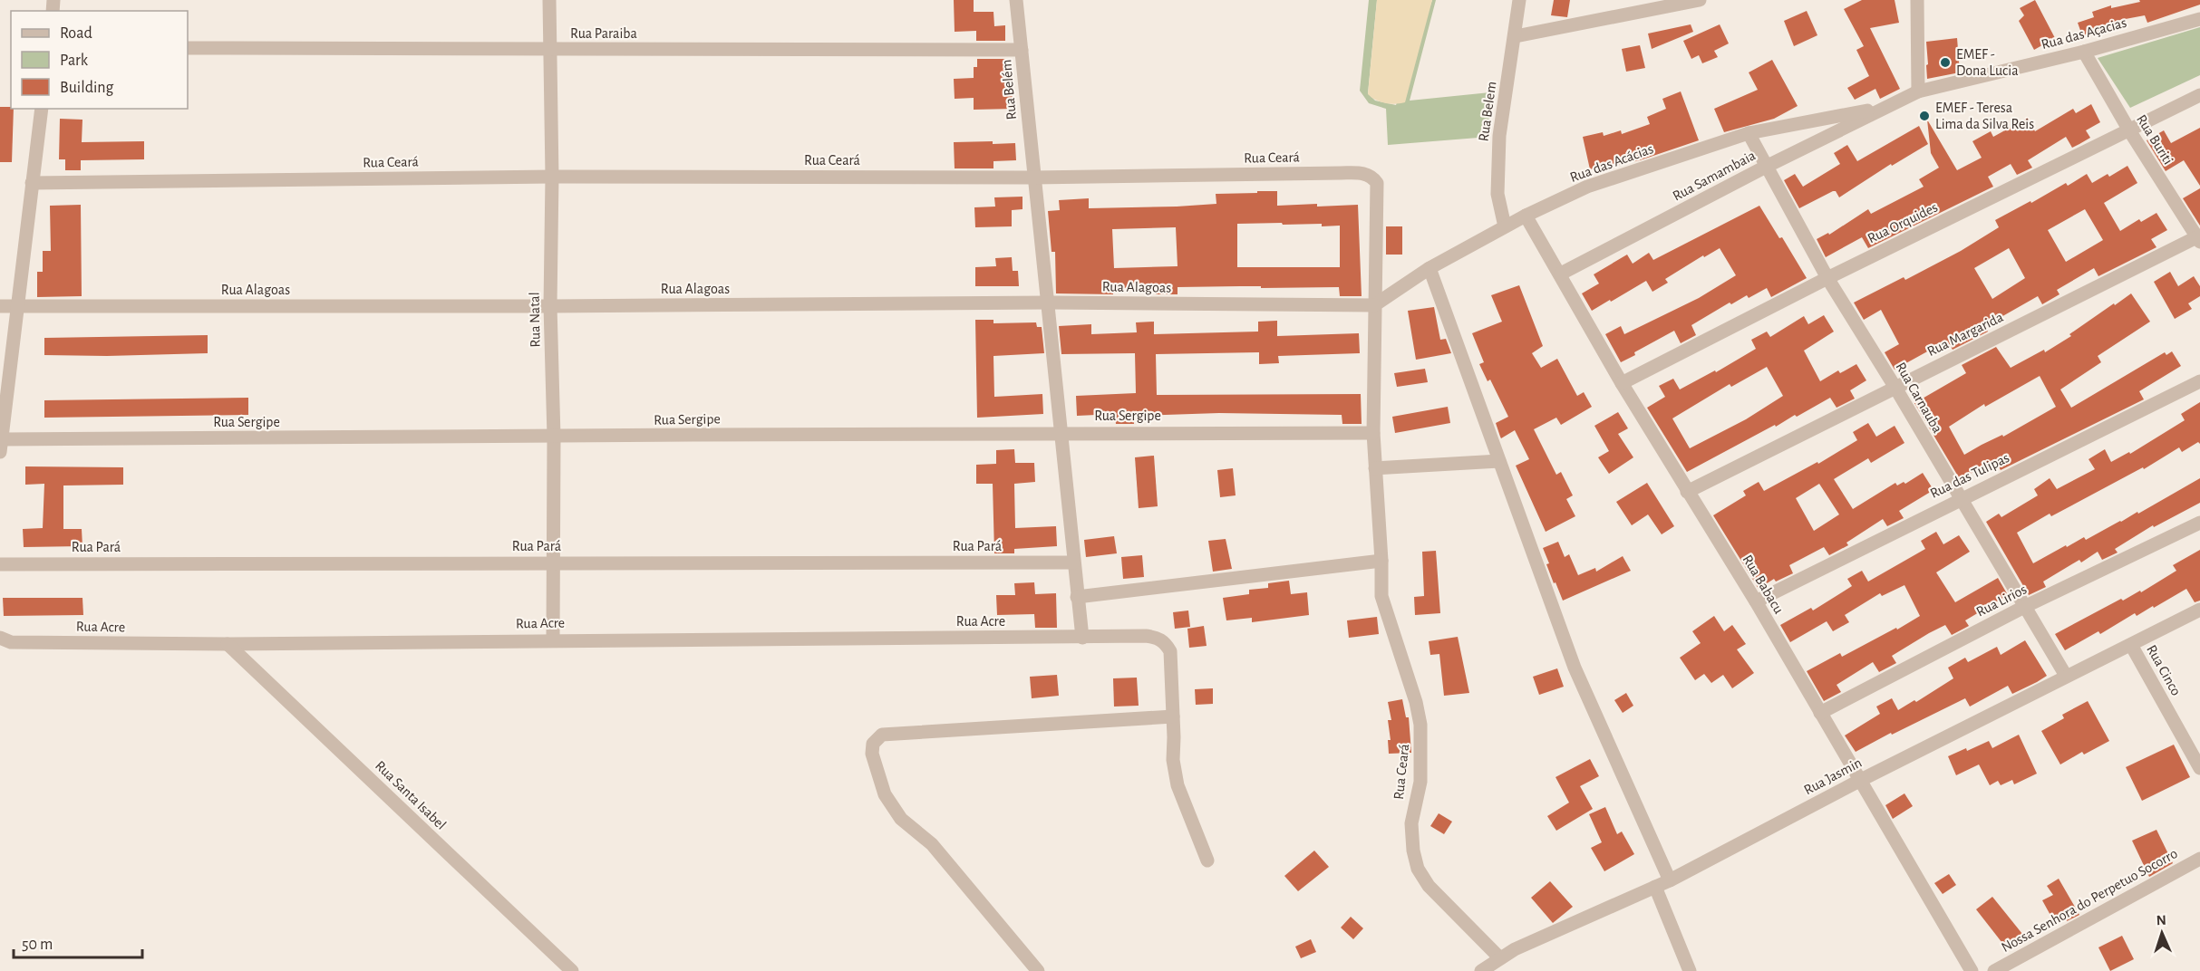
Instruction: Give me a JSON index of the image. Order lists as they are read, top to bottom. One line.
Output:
{"streets":{"street":["Rua Paraiba","Rua das Açacias","Rua Belém","Rua Belem","Rua Buriti","Rua Ceará","Rua das Acácias","Rua Samambaia","Rua Orquides","Rua Alagoas","Rua Natal","Rua Margarida","Rua Carnauba","Rua Sergipe","Rua das Tulipas","Rua Pará","Rua Babacu","Rua Lirios","Rua Acre","Rua Cinco","Rua Jasmin","Rua Santa Isabel","Nossa Senhora do Perpetuo Socorro"]},"crossings":[["Rua Paraiba","Rua Belém"],["Rua Paraiba","Rua Natal"],["Rua das Açacias","Rua Buriti"],["Rua das Açacias","Rua das Acácias"],["Rua das Açacias","Rua Samambaia"],["Rua Belém","Rua Ceará"],["Rua Belém","Rua Alagoas"],["Rua Belém","Rua Sergipe"],["Rua Belém","Rua Pará"],["Rua Belém","Rua Acre"],["Rua Belem","Rua das Acácias"],["Rua Buriti","Rua Orquides"],["Rua Buriti","Rua Margarida"],["Rua Ceará","Rua das Acácias"],["Rua Ceará","Rua Alagoas"],["Rua Ceará","Rua Natal"],["Rua Ceará","Rua Sergipe"],["Rua Ceará","Rua Jasmin"],["Rua das Acácias","Rua Samambaia"],["Rua das Acácias","Rua Alagoas"],["Rua das Acácias","Rua Carnauba"],["Rua das Acácias","Rua Babacu"],["Rua Samambaia","Rua Carnauba"],["Rua Samambaia","Rua Babacu"],["Rua Orquides","Rua Carnauba"],["Rua Orquides","Rua Babacu"],["Rua Alagoas","Rua Natal"],["Rua Natal","Rua Sergipe"],["Rua Natal","Rua Pará"],["Rua Natal","Rua Acre"],["Rua Margarida","Rua Carnauba"],["Rua Margarida","Rua Babacu"],["Rua Carnauba","Rua das Tulipas"],["Rua Carnauba","Rua Lirios"],["Rua Carnauba","Rua Jasmin"],["Rua das Tulipas","Rua Babacu"],["Rua Babacu","Rua Lirios"],["Rua Babacu","Rua Jasmin"],["Rua Acre","Rua Santa Isabel"],["Rua Cinco","Rua Jasmin"]],"places":["EMEF - Dona Lucia","EMEF - Teresa Lima da Silva Reis"],"legend":["Road","Park","Building"],"scale_bar":"50 m","north":"top"}
